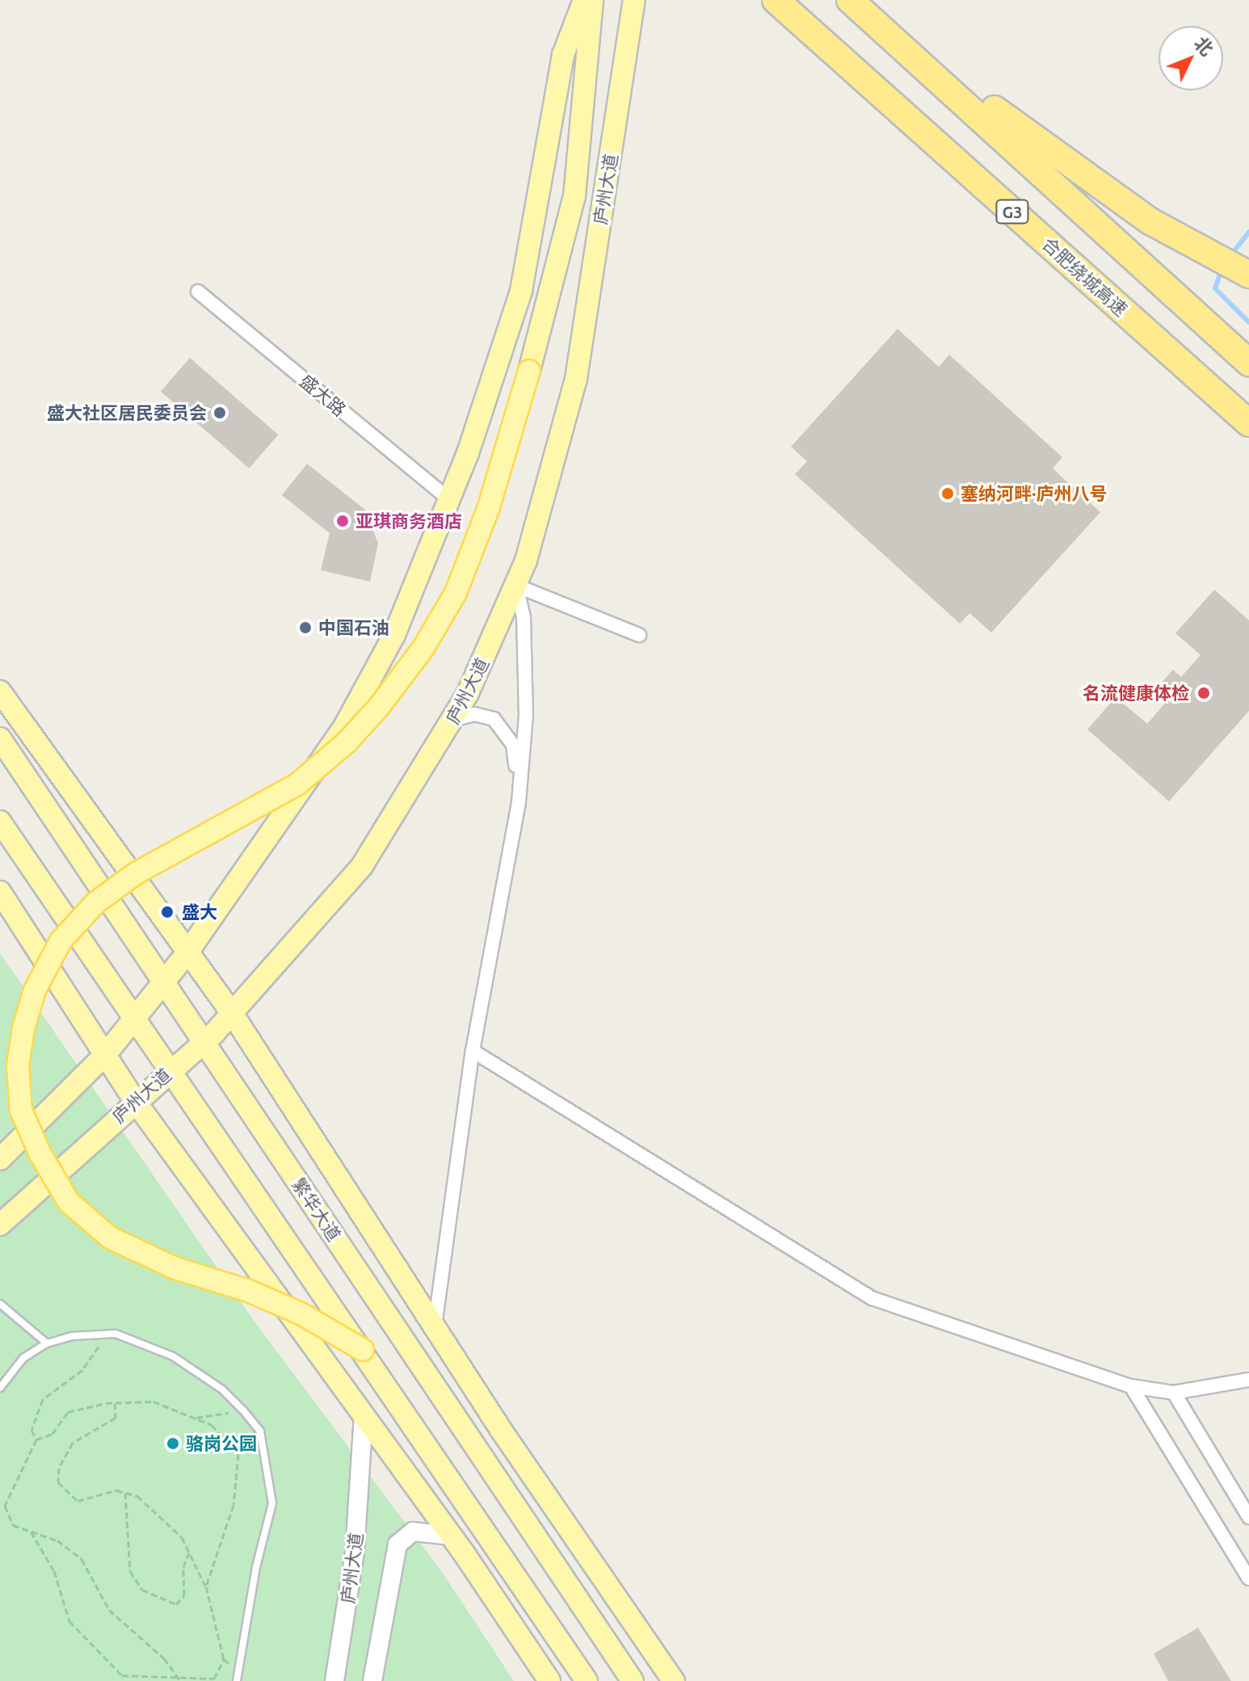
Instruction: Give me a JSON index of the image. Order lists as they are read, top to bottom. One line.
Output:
{"streets":{"highway":["G3","合肥绕城高速"],"main road":["庐州大道","繁华大道"],"street":["盛大路"]},"crossings":[["庐州大道","繁华大道"]],"places":["盛大社区居民委员会","塞纳河畔·庐州八号","亚琪商务酒店","中国石油","名流健康体检","盛大","骆岗公园"],"north":"top right"}
